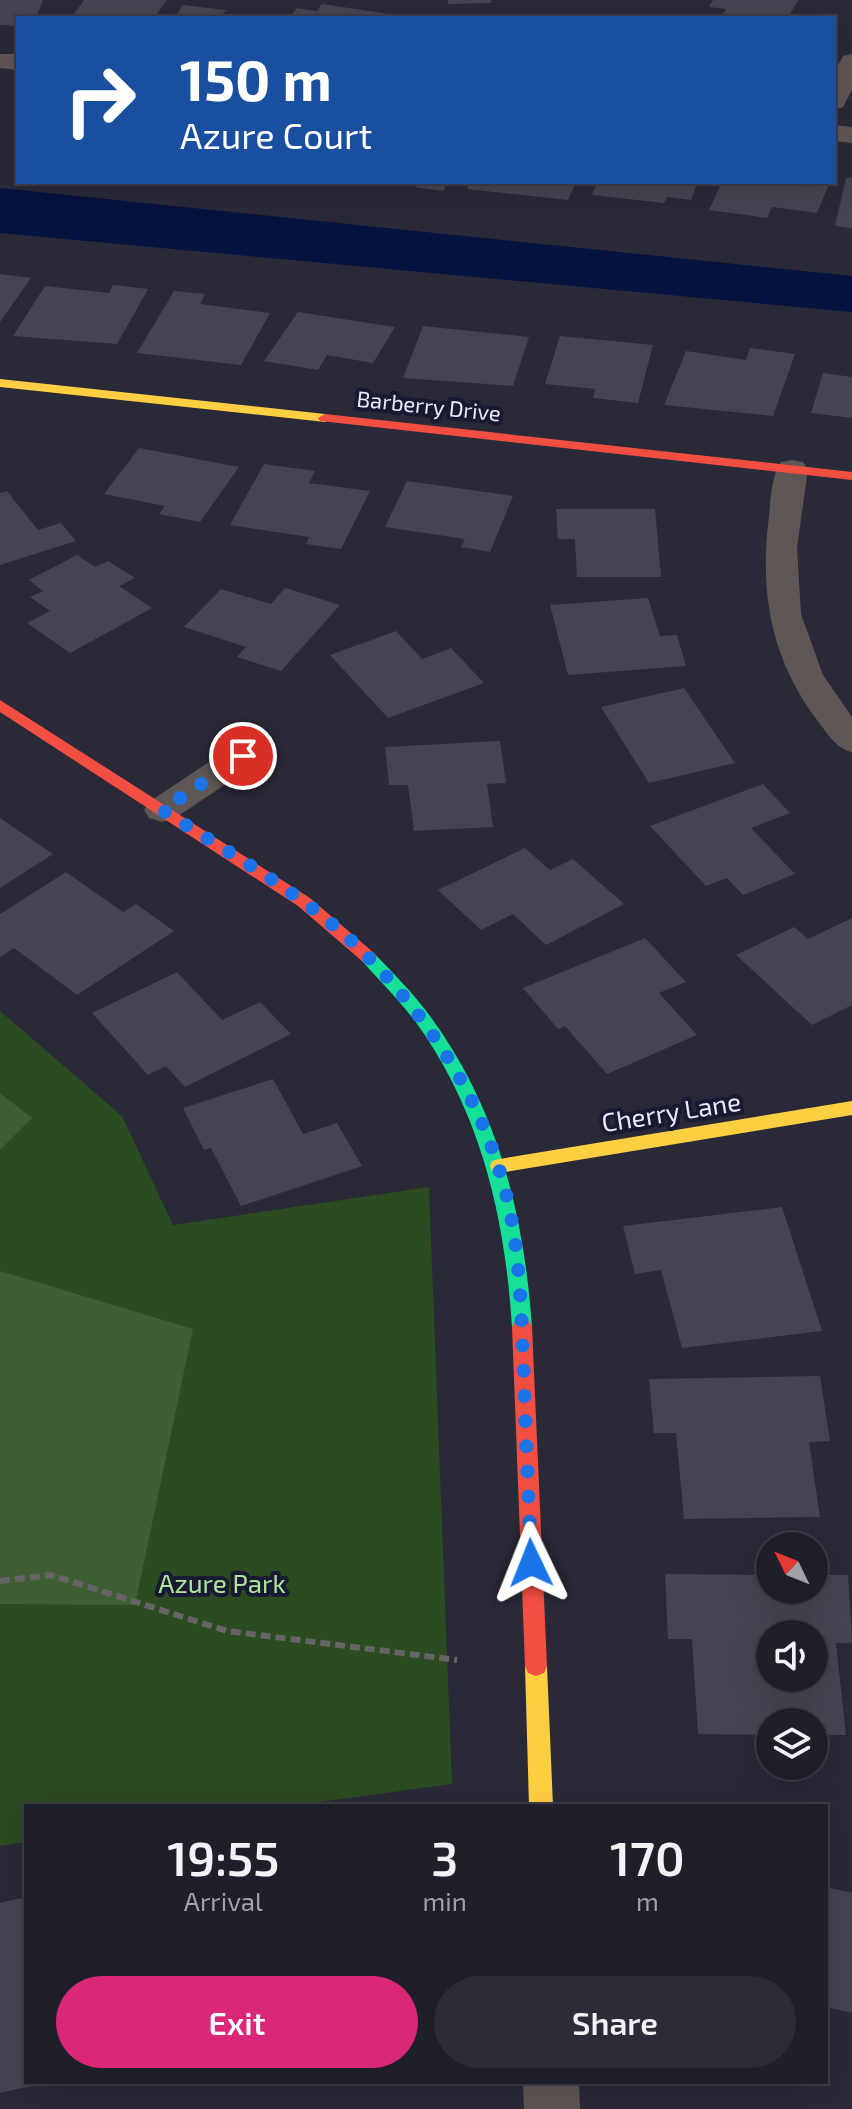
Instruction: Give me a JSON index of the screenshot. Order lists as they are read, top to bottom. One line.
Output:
{"streets":{"street":["Barberry Drive","Cherry Lane"]},"parks":["Azure Park"],"north":"top left","page":{"turn":["150 m","Azure Court"],"eta":["19:55","Arrival","3","min","170","m"],"buttons":["Exit","Share"]}}
